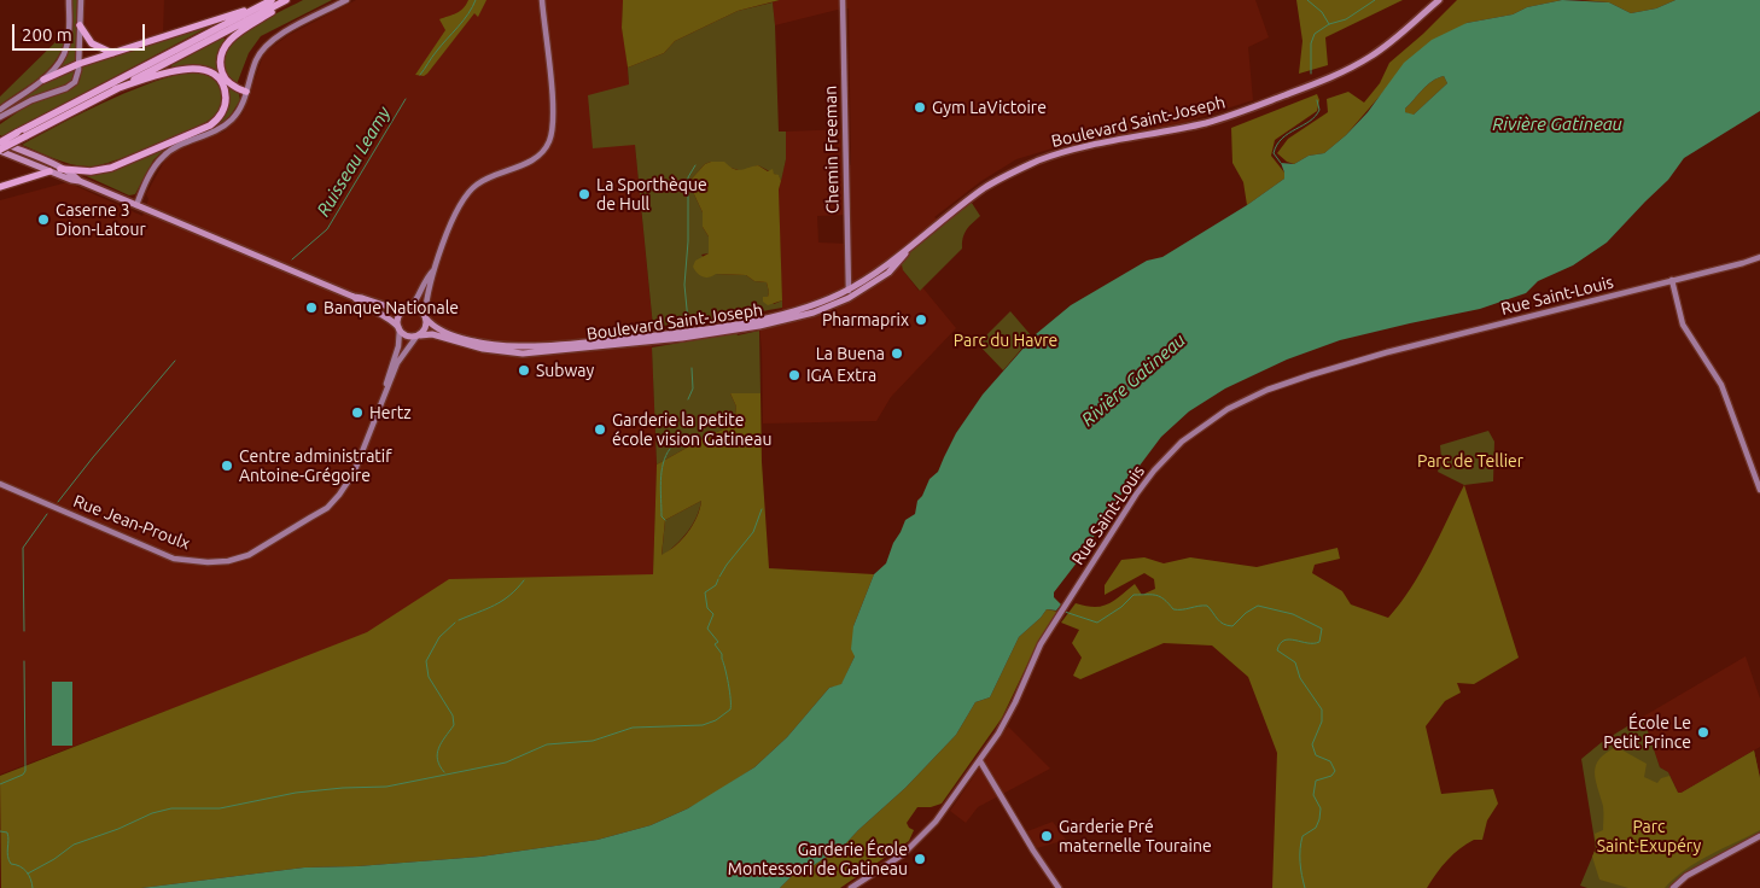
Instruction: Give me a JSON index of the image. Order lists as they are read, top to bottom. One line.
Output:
{"streets":{"main road":["Boulevard Saint-Joseph"],"street":["Chemin Freeman","Rue Saint-Louis","Rue Jean-Proulx"]},"crossings":[["Boulevard Saint-Joseph","Chemin Freeman"],["Boulevard Saint-Joseph","Rue Jean-Proulx"]],"water":["Rivière Gatineau","Ruisseau Leamy"],"parks":["Parc du Havre","Parc de Tellier","Parc Saint-Exupéry"],"places":["Gym LaVictoire","La Sporthèque de Hull","Caserne 3 Dion-Latour","Banque Nationale","Pharmaprix","La Buena","Subway","IGA Extra","Hertz","Garderie la petite école vision Gatineau","Centre administratif Antoine-Grégoire","École Le Petit Prince","Garderie Pré maternelle Touraine","Garderie École Montessori de Gatineau"],"scale_bar":"200 m"}
